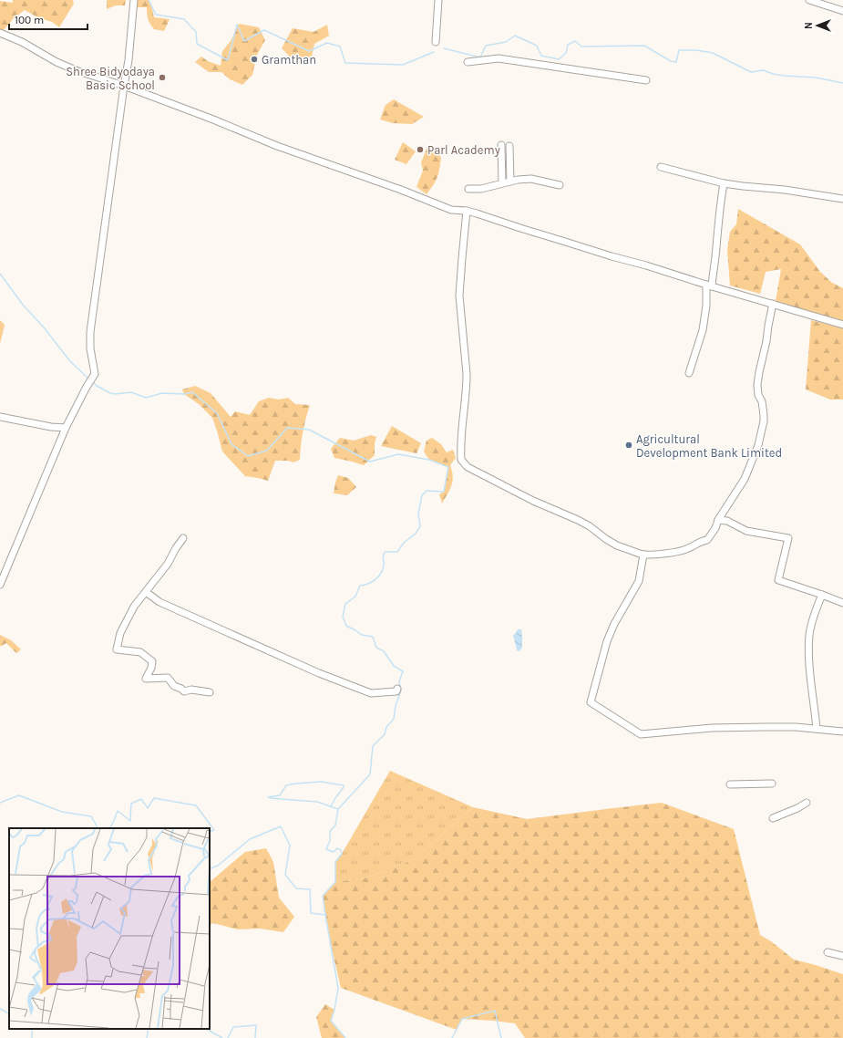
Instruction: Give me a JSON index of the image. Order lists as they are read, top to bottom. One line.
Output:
{"places":["Gramthan","Shree Bidyodaya Basic School","Parl Academy","Agricultural Development Bank Limited"],"scale_bar":"100 m","north":"left"}
